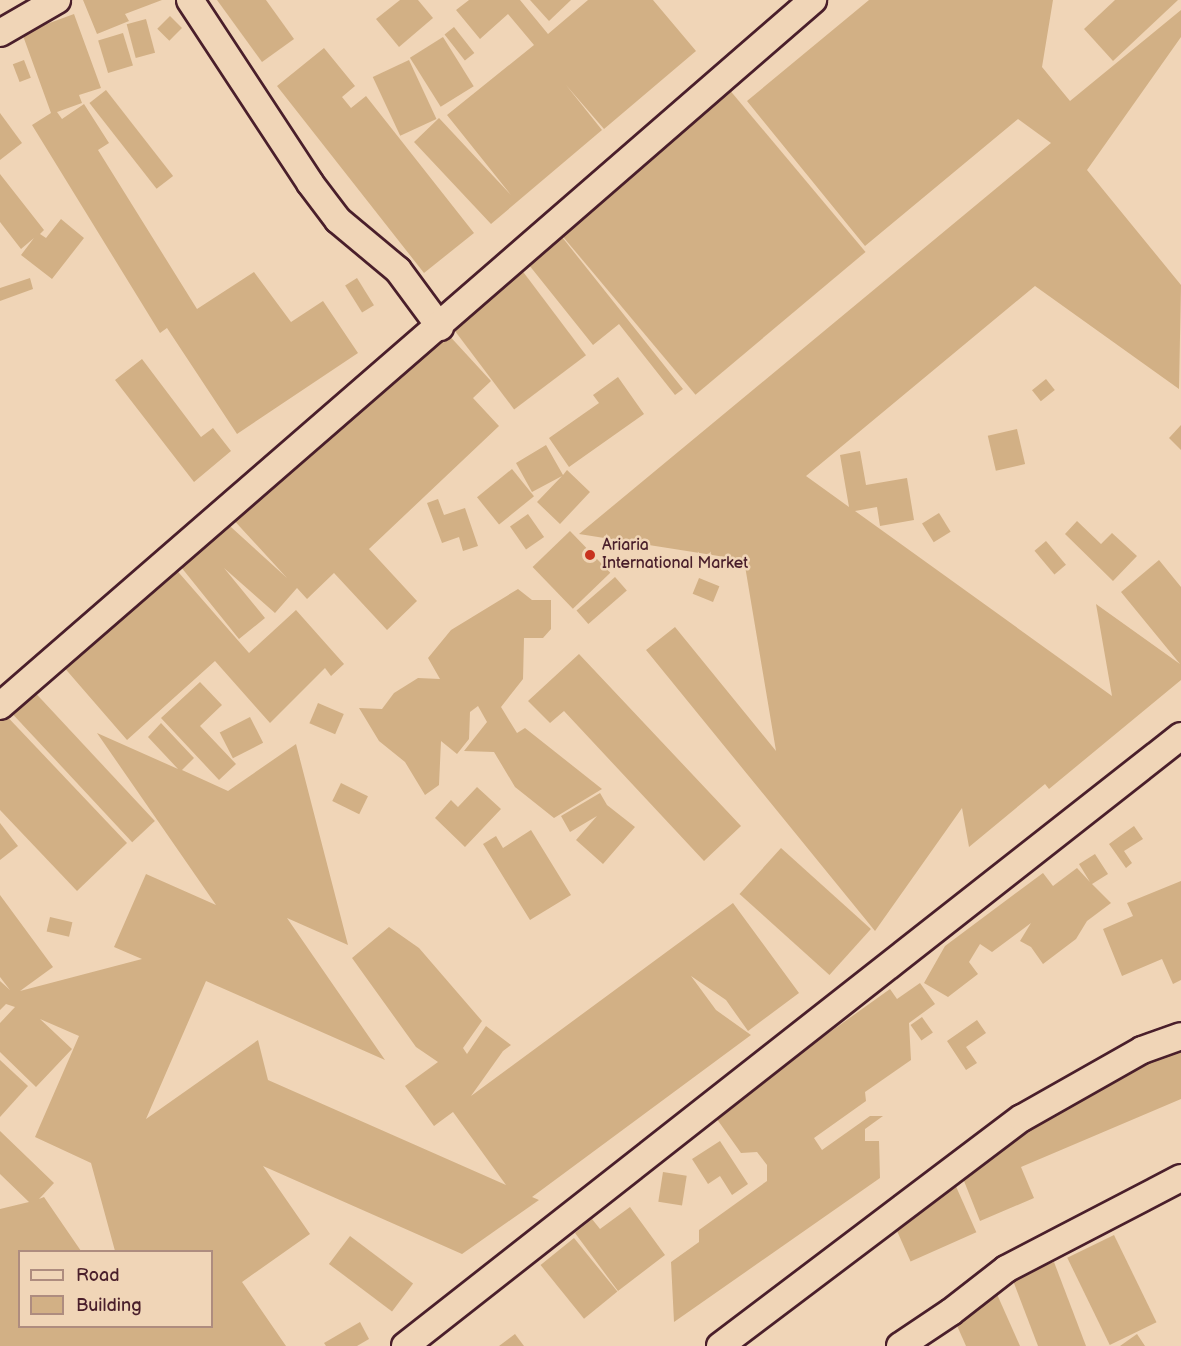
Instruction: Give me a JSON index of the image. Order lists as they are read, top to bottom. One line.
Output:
{"places":["Ariaria International Market"],"legend":["Road","Building"]}
